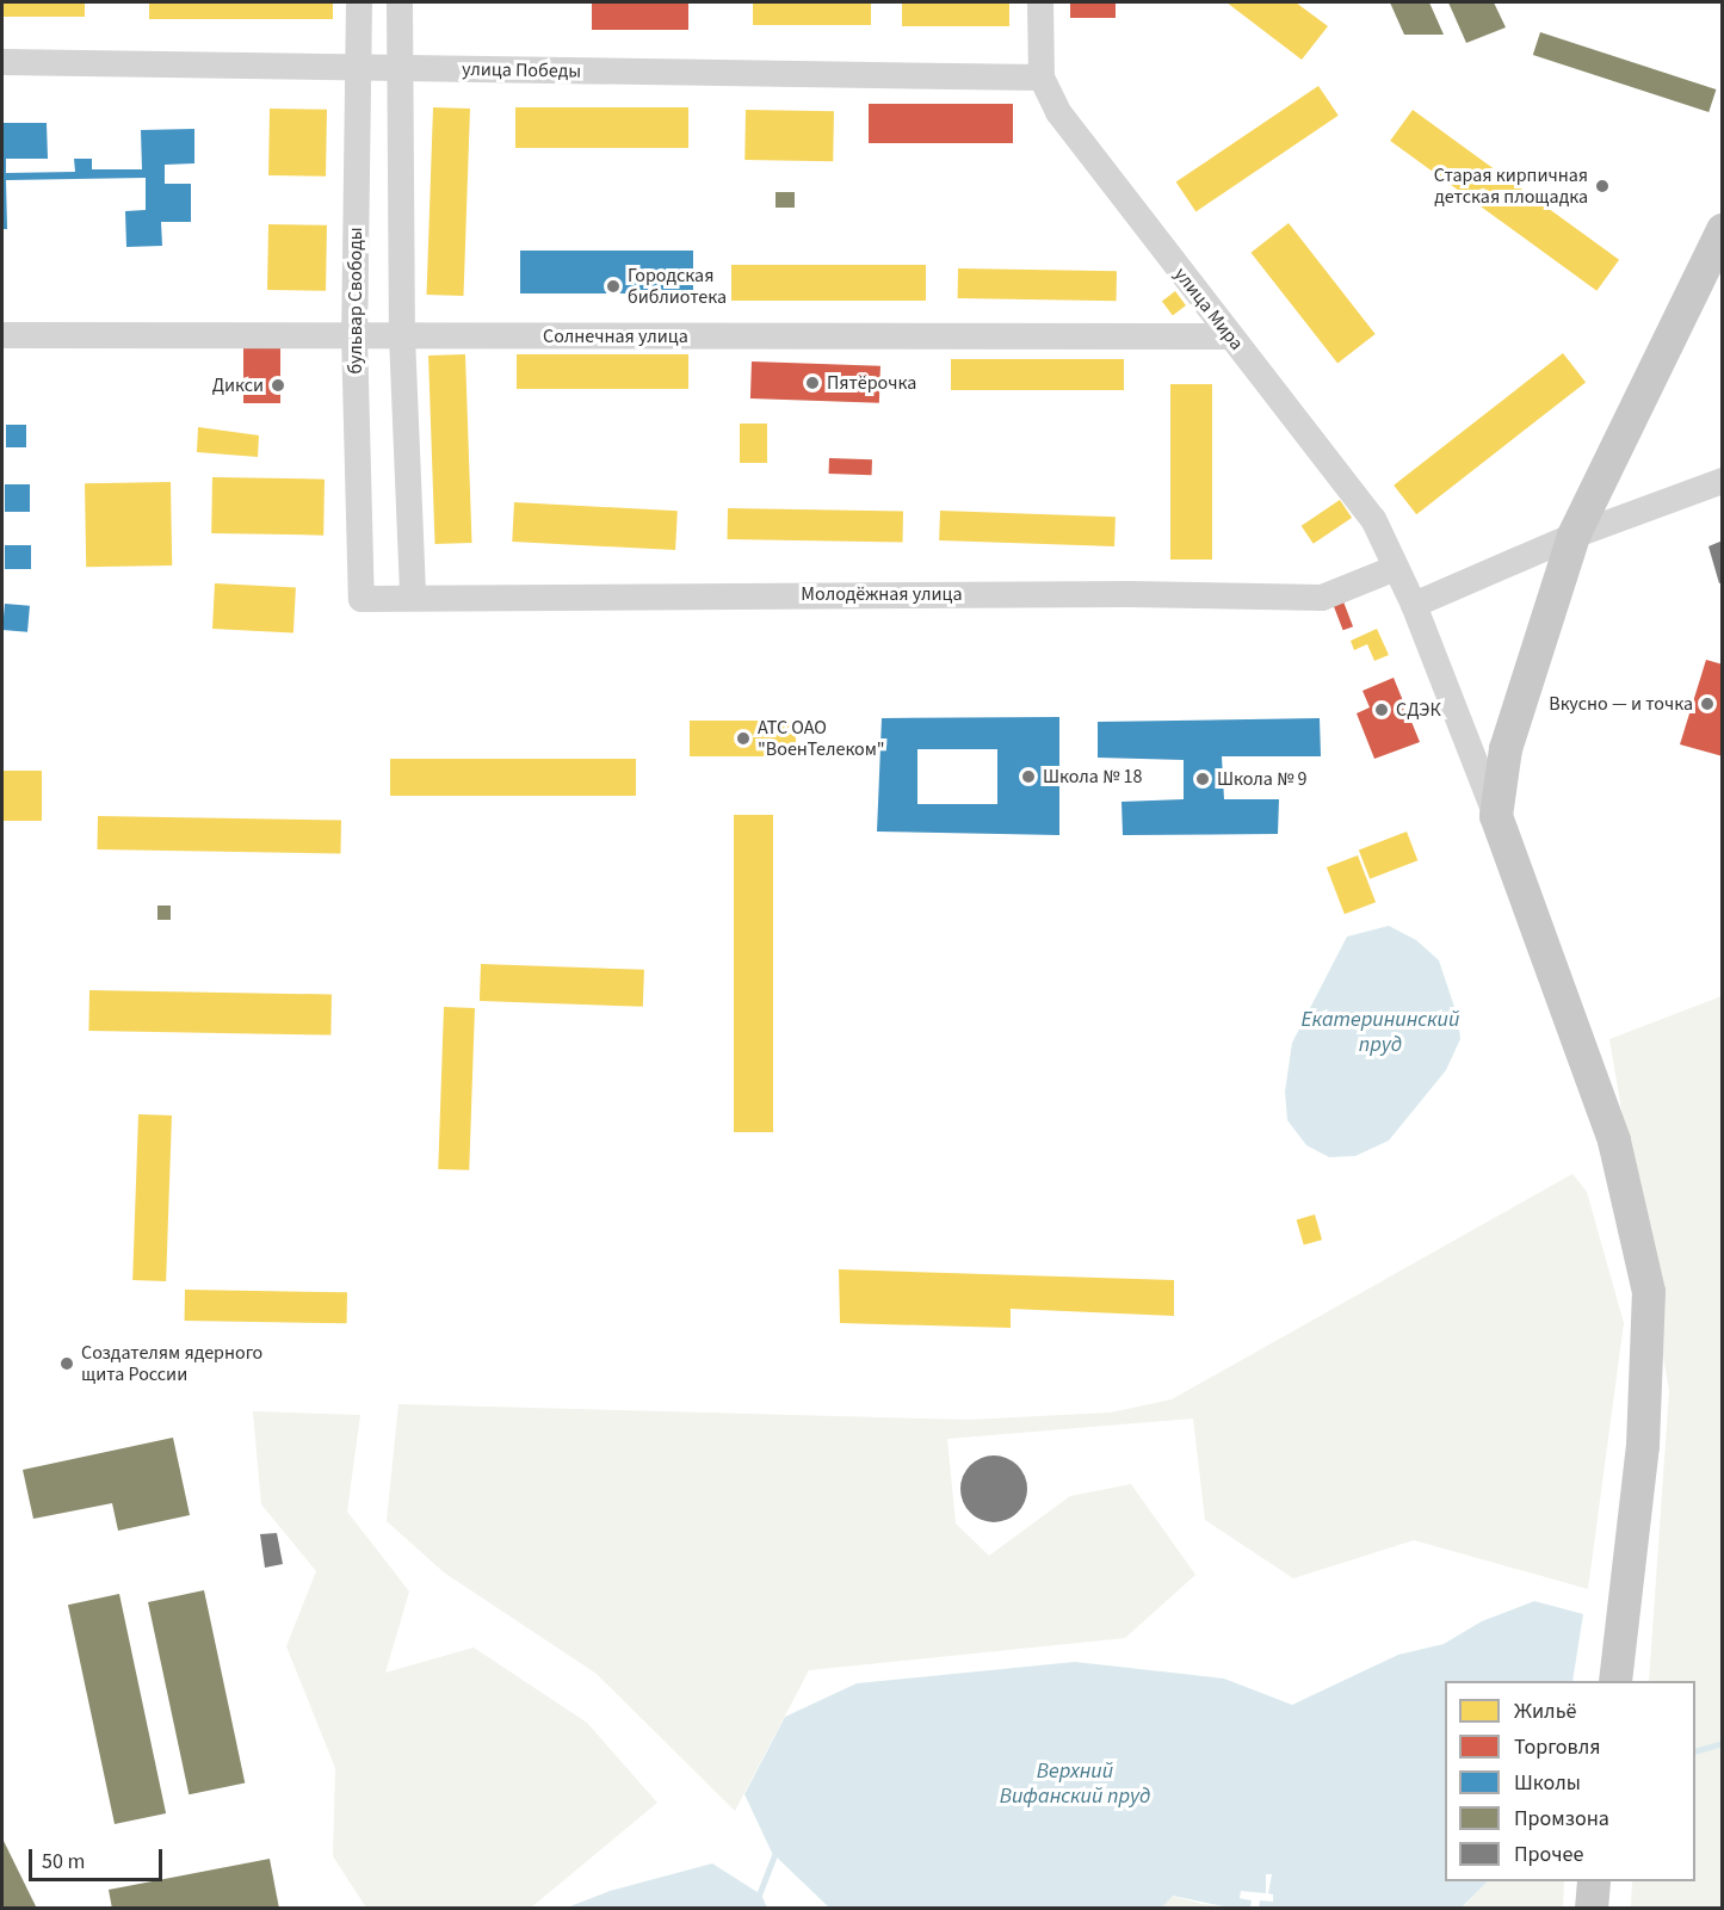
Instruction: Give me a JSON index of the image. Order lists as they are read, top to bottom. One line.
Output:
{"streets":{"street":["улица Победы","бульвар Свободы","улица Мира","Солнечная улица","Молодёжная улица"]},"crossings":[["улица Победы","бульвар Свободы"],["улица Победы","улица Мира"],["бульвар Свободы","Солнечная улица"],["бульвар Свободы","Молодёжная улица"],["улица Мира","Солнечная улица"],["улица Мира","Молодёжная улица"]],"water":["Екатерининский пруд","Верхний Вифанский пруд"],"places":["Старая кирпичная детская площадка","Городская библиотека","Пятёрочка","Дикси","Вкусно — и точка","СДЭК","АТС ОАО \"ВоенТелеком\"","Школа № 18","Школа № 9","Создателям ядерного щита России"],"legend":["Жильё","Торговля","Школы","Промзона","Прочее"],"scale_bar":"50 m"}
